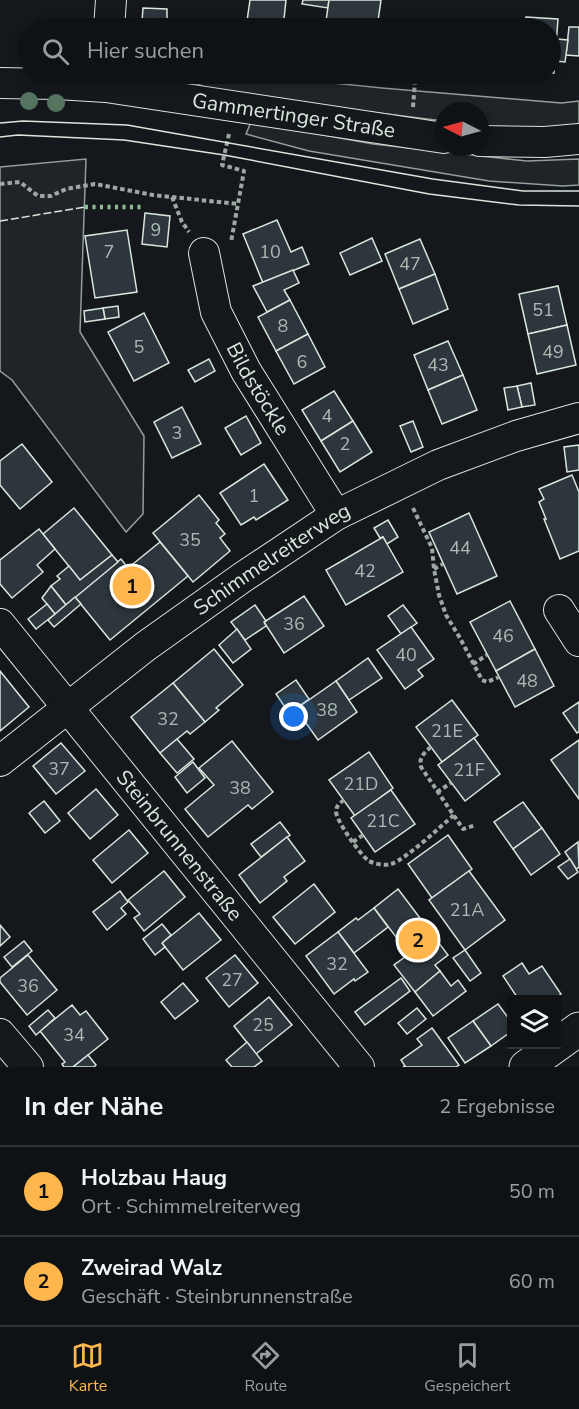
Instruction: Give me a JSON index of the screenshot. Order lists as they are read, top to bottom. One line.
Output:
{"streets":{"street":["Gammertinger Straße","Bildstöckle","Schimmelreiterweg","Steinbrunnenstraße"]},"crossings":[["Bildstöckle","Schimmelreiterweg"],["Schimmelreiterweg","Steinbrunnenstraße"]],"house_numbers":["9","7","10","47","51","8","5","49","6","43","4","3","2","1","35","44","42","36","46","40","48","38","32","21E","37","21F","21D","38","21C","21A","32","27","36","25","34"],"north":"left","page":{"search":"Hier suchen","pins":["1","2"],"heading":["In der Nähe","2 Ergebnisse"],"list":[{"mark":"1","name":"Holzbau Haug","note":"Ort · Schimmelreiterweg","value":"50 m"},{"mark":"2","name":"Zweirad Walz","note":"Geschäft · Steinbrunnenstraße","value":"60 m"}],"nav":["Karte","Route","Gespeichert"]}}
